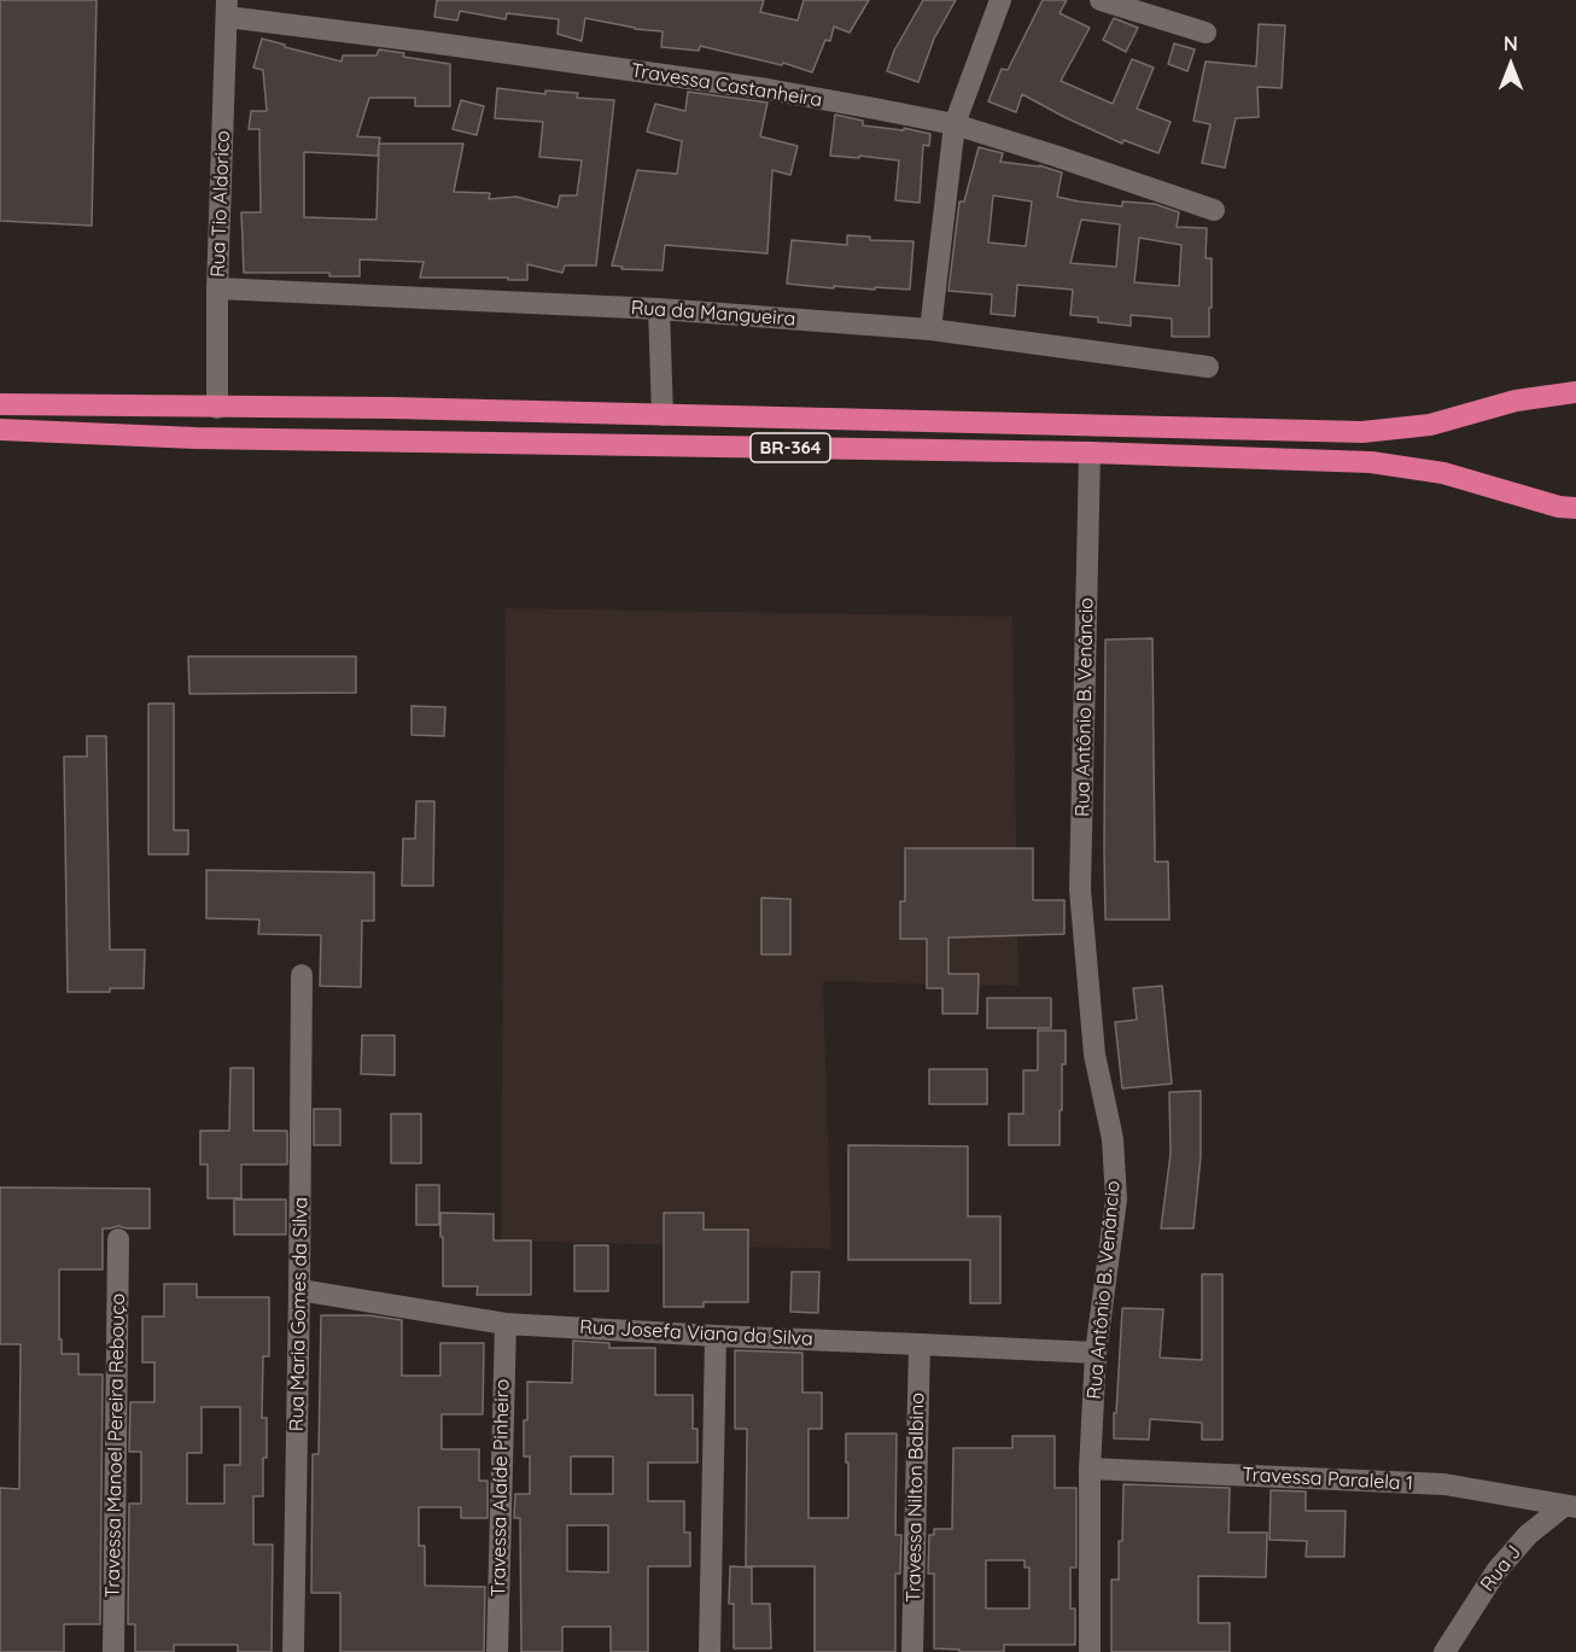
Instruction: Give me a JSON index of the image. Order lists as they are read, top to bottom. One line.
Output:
{"streets":{"highway":["BR-364"],"street":["Travessa Castanheira","Rua Tio Aldorico","Rua da Mangueira","Rua Antônio B. Venâncio","Rua Maria Gomes da Silva","Rua Josefa Viana da Silva","Travessa Manoel Pereira Rebouço","Travessa Paralela 1","Travessa Alaíde Pinheiro","Travessa Nilton Balbino","Rua J"]},"crossings":[["Travessa Castanheira","Rua Tio Aldorico"],["Rua Tio Aldorico","Rua da Mangueira"],["Rua Tio Aldorico","BR-364"],["BR-364","Rua Antônio B. Venâncio"],["Rua Antônio B. Venâncio","Rua Josefa Viana da Silva"],["Rua Antônio B. Venâncio","Travessa Paralela 1"],["Rua Maria Gomes da Silva","Rua Josefa Viana da Silva"],["Rua Josefa Viana da Silva","Travessa Alaíde Pinheiro"],["Rua Josefa Viana da Silva","Travessa Nilton Balbino"],["Travessa Paralela 1","Rua J"]],"north":"top"}
